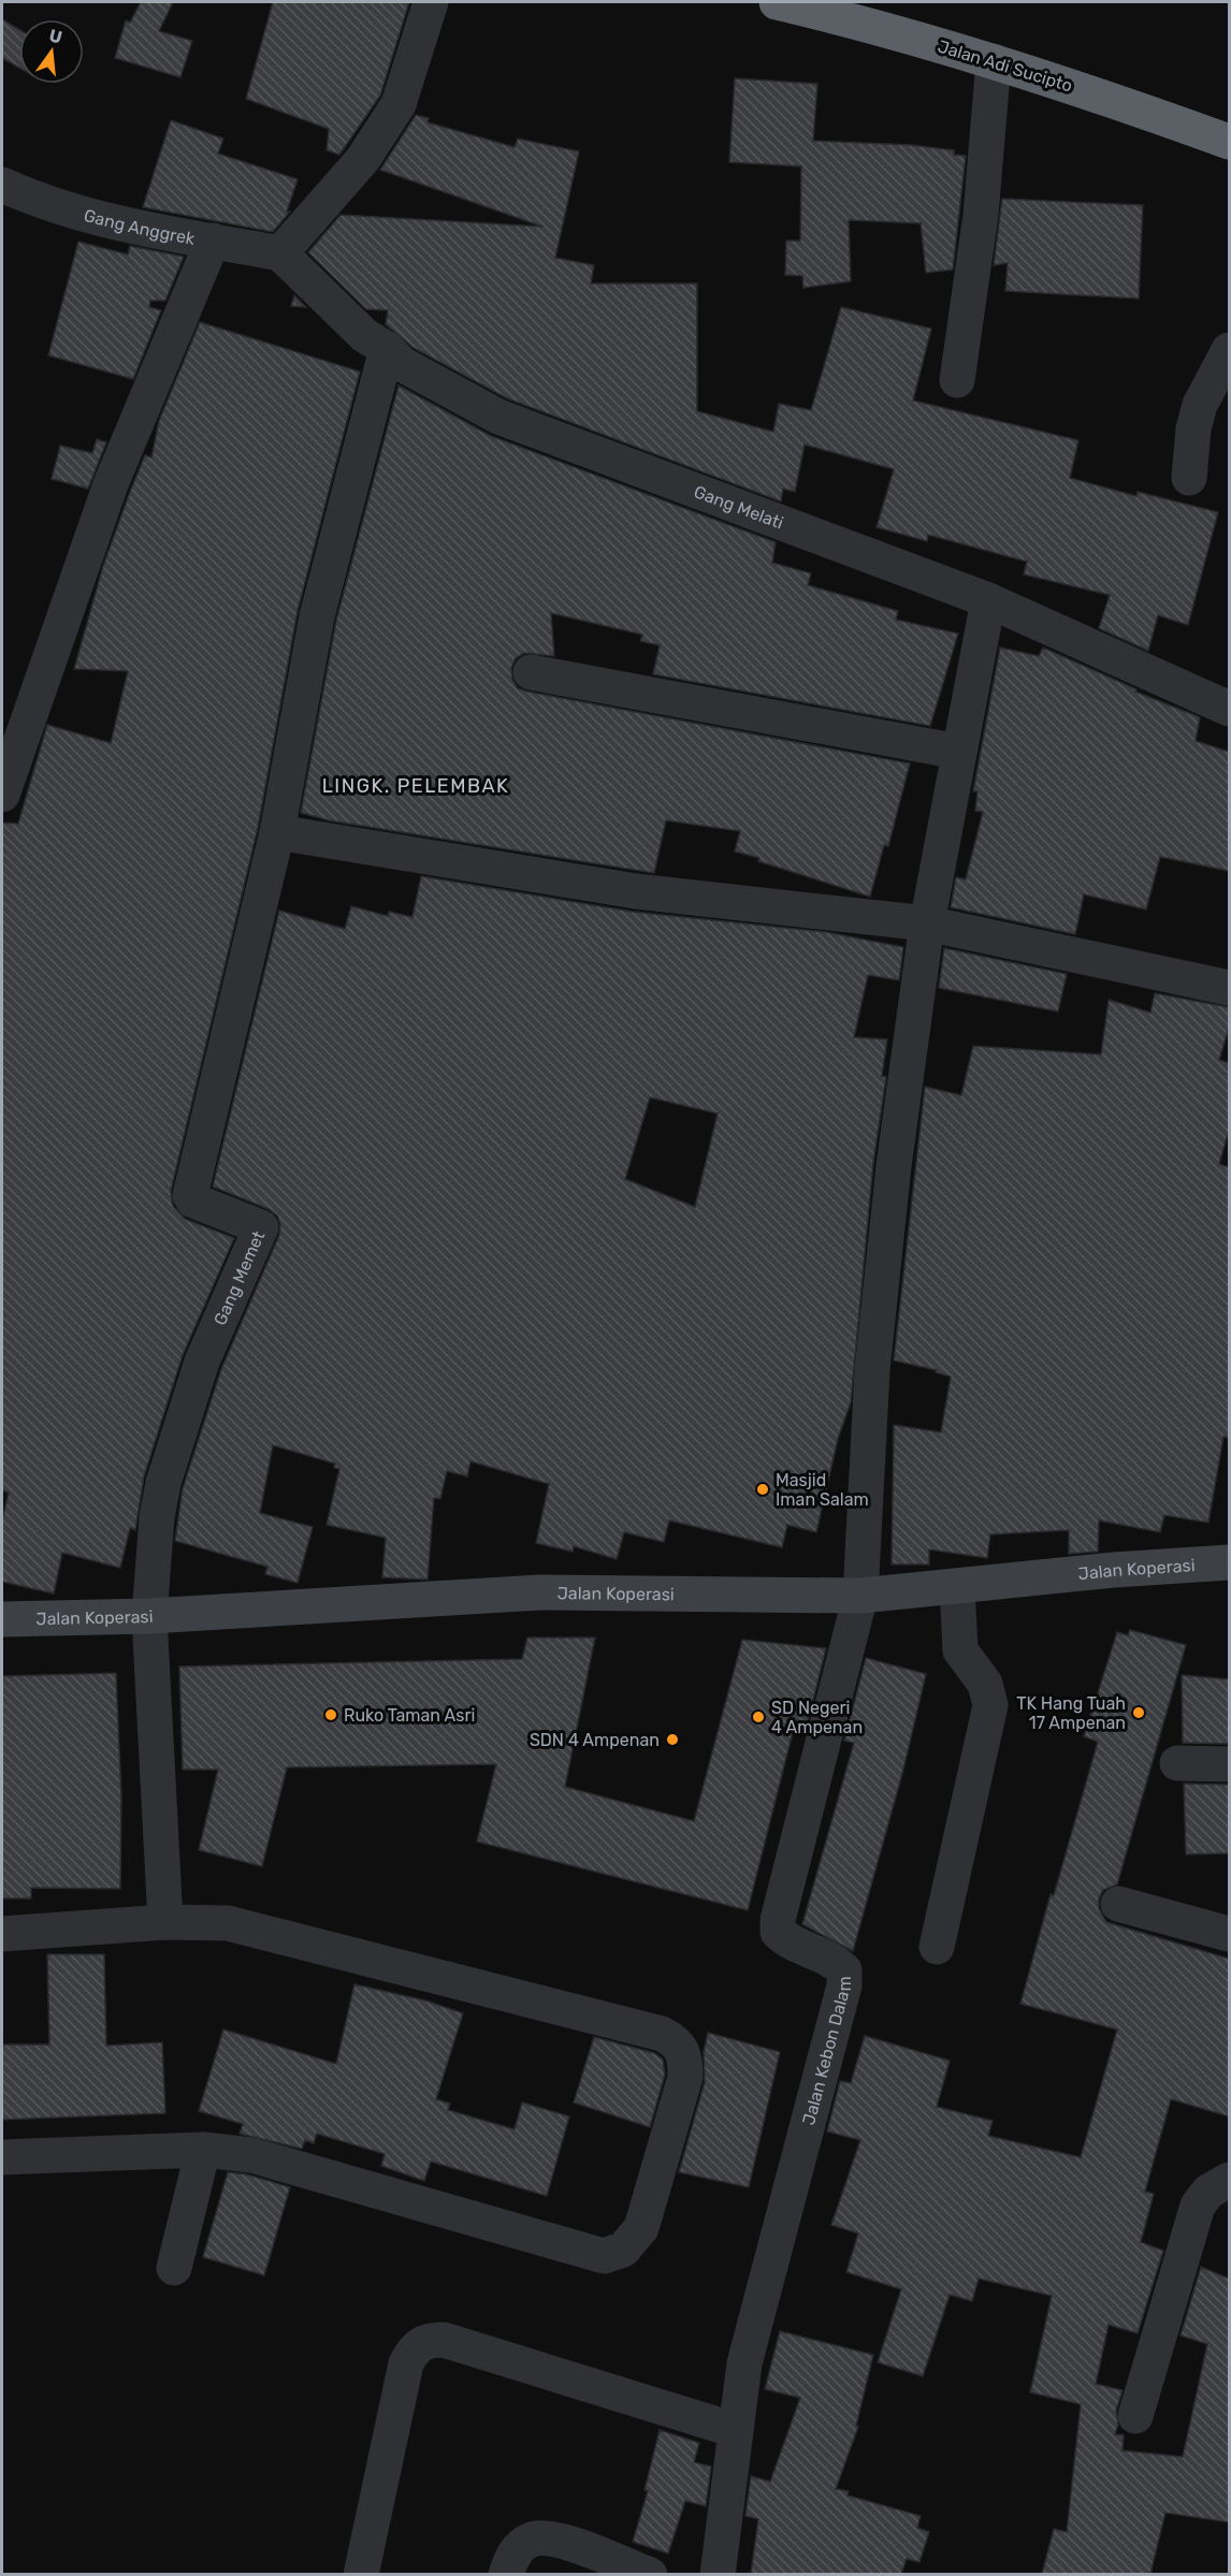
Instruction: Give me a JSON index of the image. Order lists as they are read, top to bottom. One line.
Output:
{"streets":{"highway":["Jalan Adi Sucipto"],"street":["Gang Anggrek","Gang Melati","Gang Memet","Jalan Koperasi","Jalan Kebon Dalam"]},"crossings":[["Gang Anggrek","Gang Melati"],["Gang Memet","Jalan Koperasi"],["Jalan Koperasi","Jalan Kebon Dalam"]],"districts":["LINGK. PELEMBAK"],"places":["Masjid Iman Salam","TK Hang Tuah 17 Ampenan","Ruko Taman Asri","SD Negeri 4 Ampenan","SDN 4 Ampenan"],"north":"top"}
